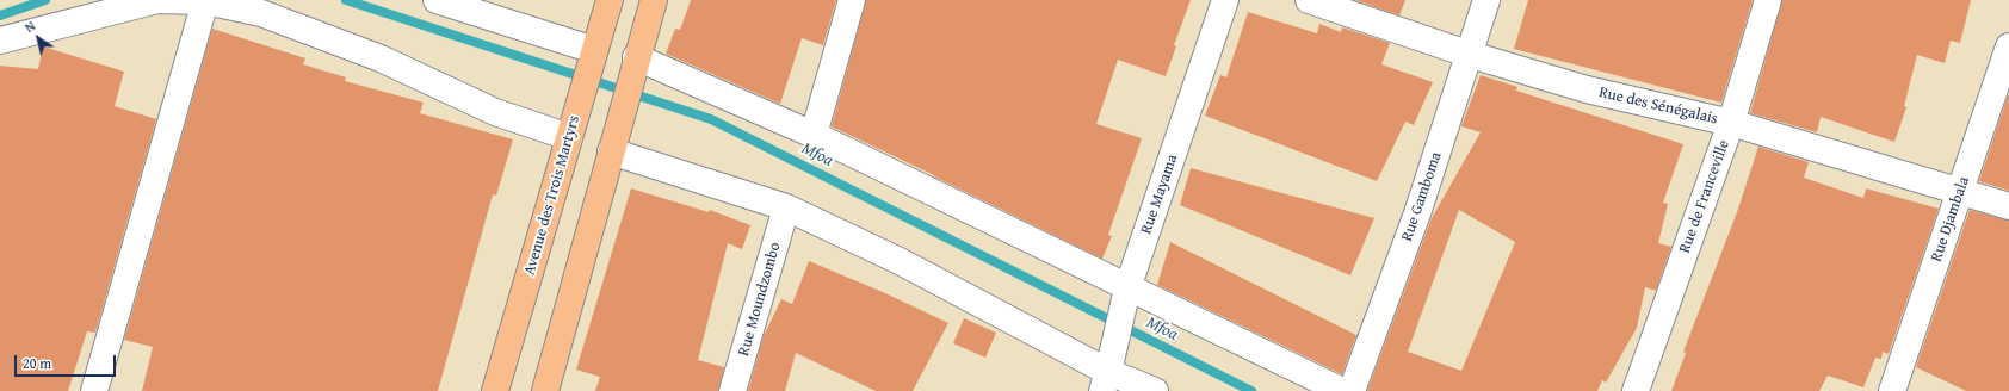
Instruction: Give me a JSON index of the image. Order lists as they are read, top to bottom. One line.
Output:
{"streets":{"main road":["Avenue des Trois Martyrs"],"street":["Rue des Sénégalais","Rue Mayama","Rue Gamboma","Rue de Franceville","Rue Djambala","Rue Moundzombo"]},"crossings":[["Rue des Sénégalais","Rue Gamboma"],["Rue des Sénégalais","Rue de Franceville"],["Rue des Sénégalais","Rue Djambala"]],"water":["Mfoa"],"scale_bar":"20 m","north":"top left"}
